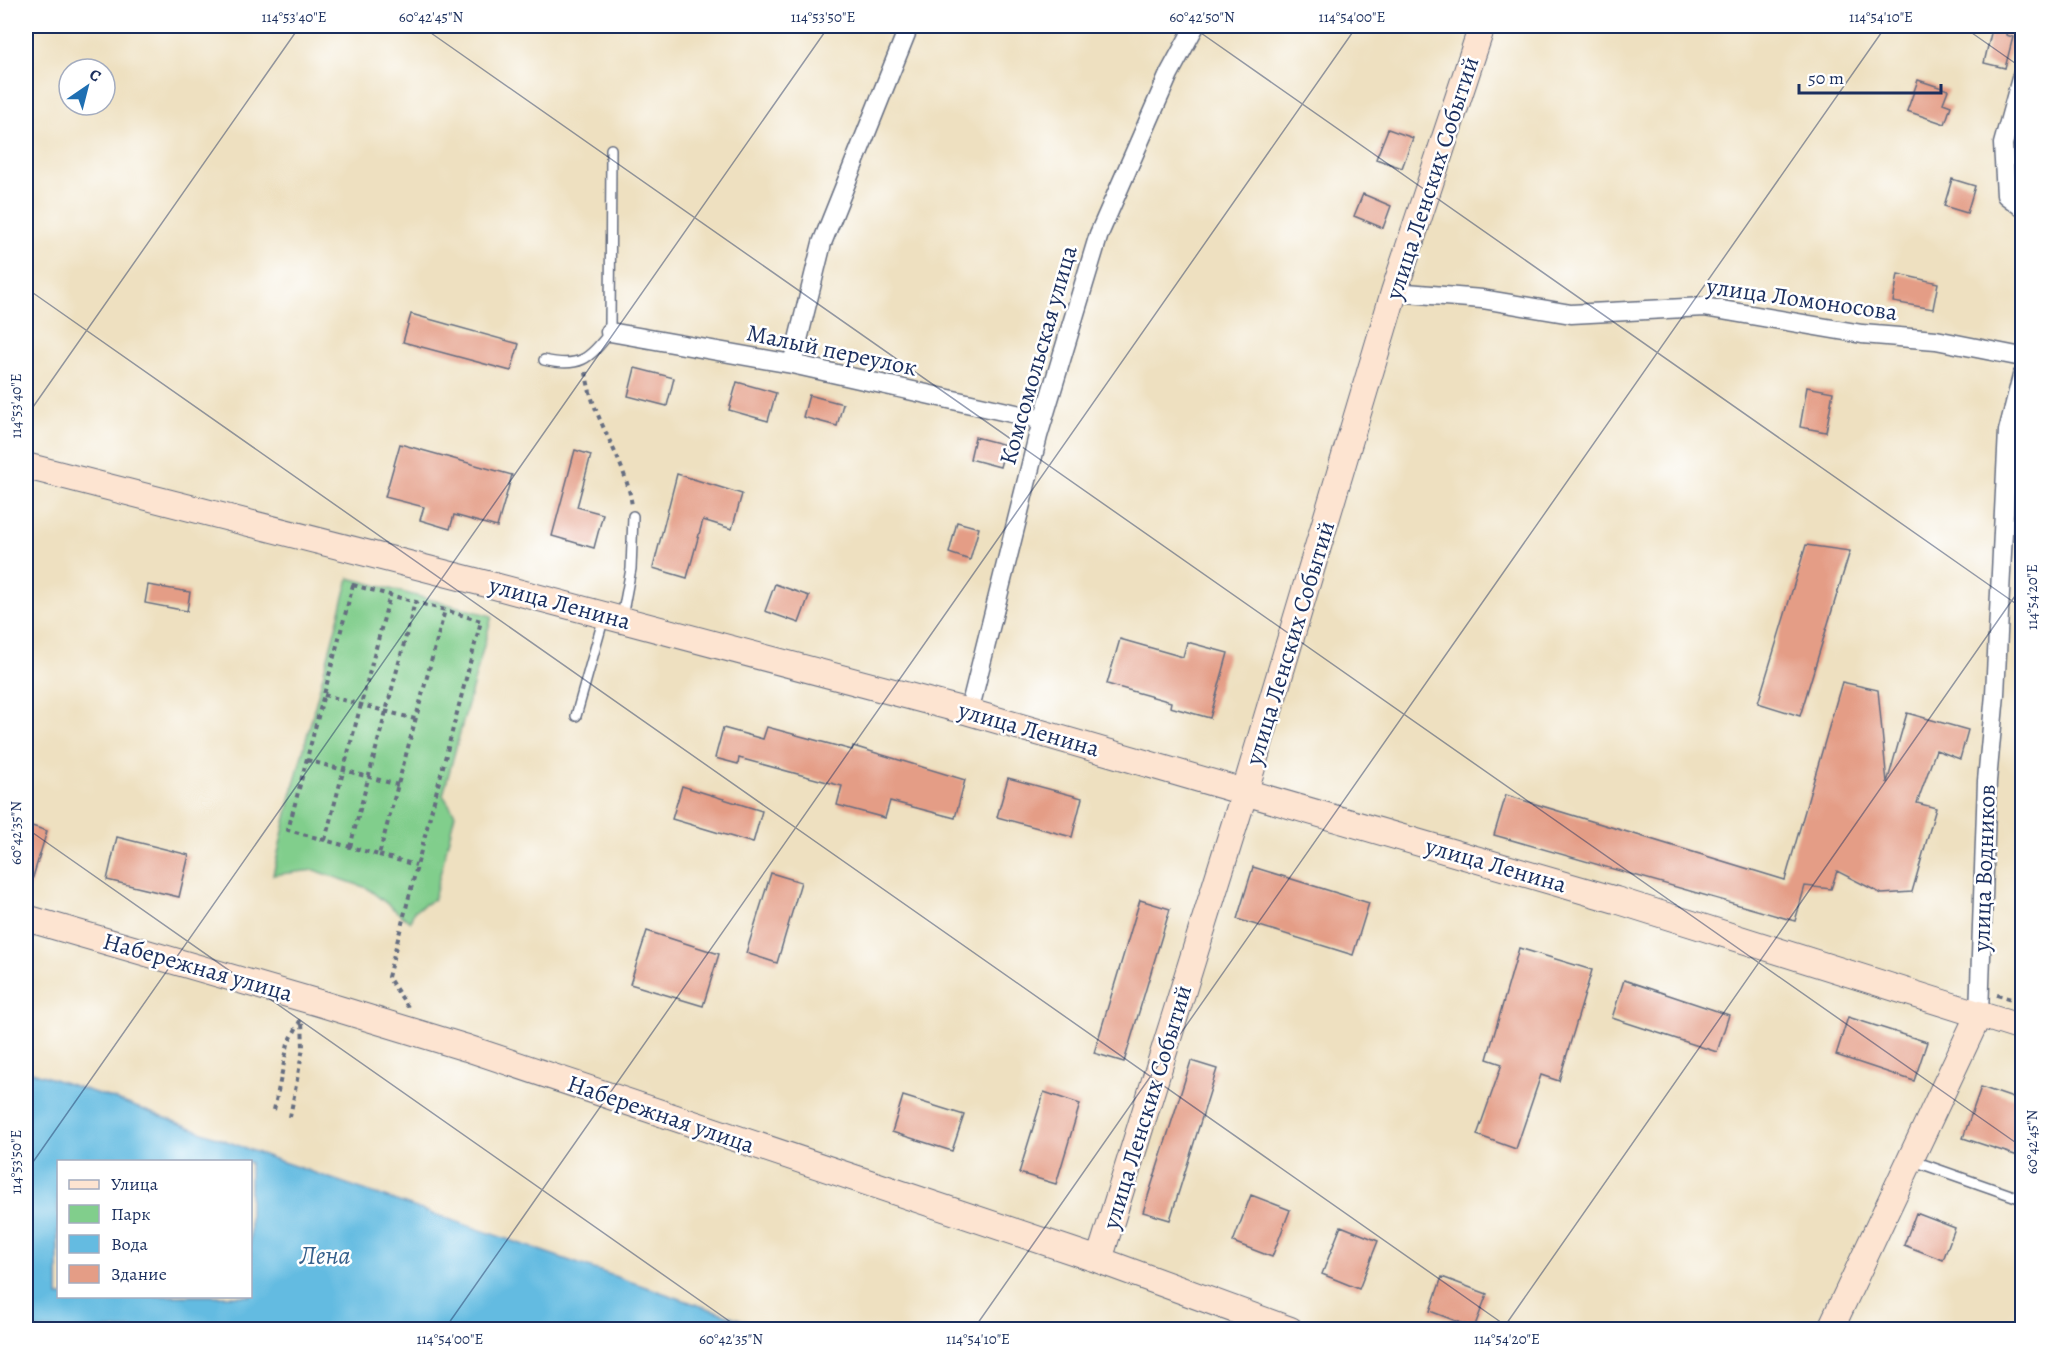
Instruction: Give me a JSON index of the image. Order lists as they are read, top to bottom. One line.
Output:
{"streets":{"street":["улица Ленских Событий","улица Ломоносова","Малый переулок","Комсомольская улица","улица Ленина","улица Водников","Набережная улица"]},"crossings":[["улица Ленских Событий","улица Ломоносова"],["улица Ленских Событий","улица Ленина"],["улица Ленских Событий","Набережная улица"],["Малый переулок","Комсомольская улица"],["Комсомольская улица","улица Ленина"],["улица Ленина","улица Водников"]],"water":["Лена"],"legend":["Улица","Парк","Вода","Здание"],"scale_bar":"50 m","north":"top right","coordinates":["114°53'40\"E","60°42'45\"N","114°53'50\"E","60°42'50\"N","114°54'00\"E","114°54'10\"E","114°54'20\"E","60°42'35\"N"]}
